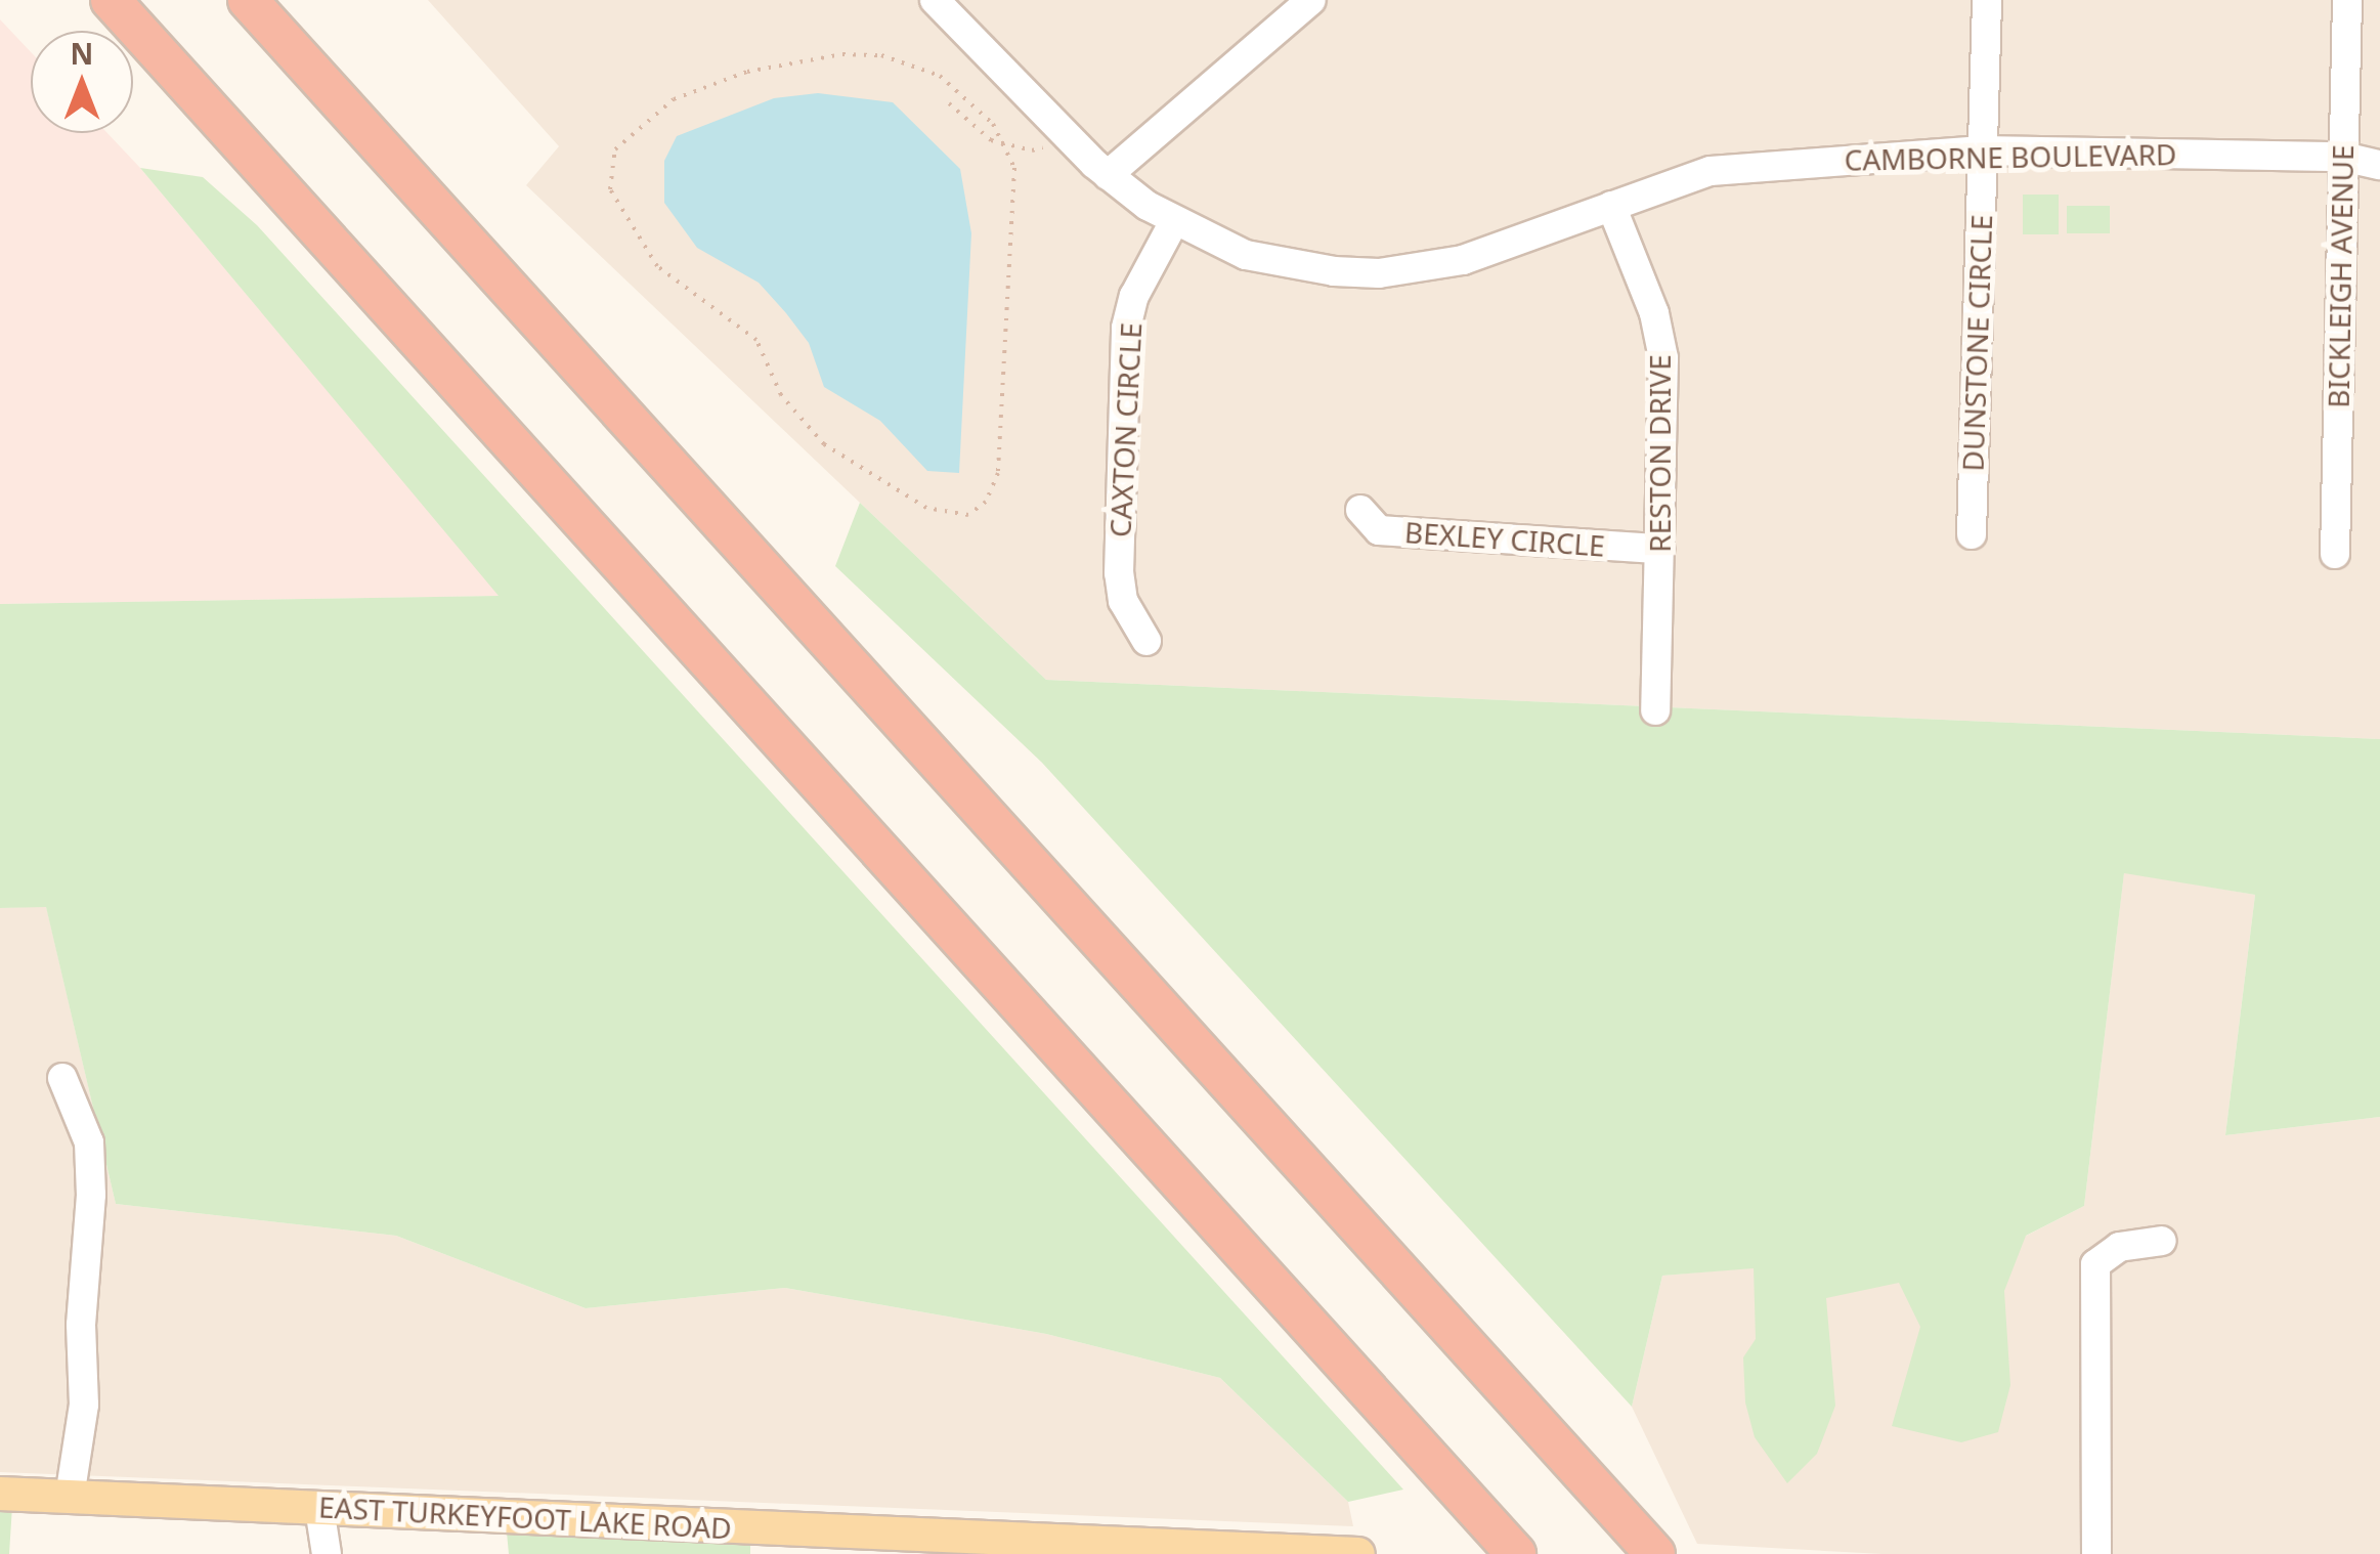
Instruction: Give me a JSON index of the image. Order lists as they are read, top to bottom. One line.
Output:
{"streets":{"main road":["EAST TURKEYFOOT LAKE ROAD"],"street":["CAMBORNE BOULEVARD","BICKLEIGH AVENUE","DUNSTONE CIRCLE","CAXTON CIRCLE","RESTON DRIVE","BEXLEY CIRCLE"]},"crossings":[["CAMBORNE BOULEVARD","BICKLEIGH AVENUE"],["CAMBORNE BOULEVARD","DUNSTONE CIRCLE"],["CAMBORNE BOULEVARD","CAXTON CIRCLE"],["CAMBORNE BOULEVARD","RESTON DRIVE"],["RESTON DRIVE","BEXLEY CIRCLE"]],"north":"top"}
